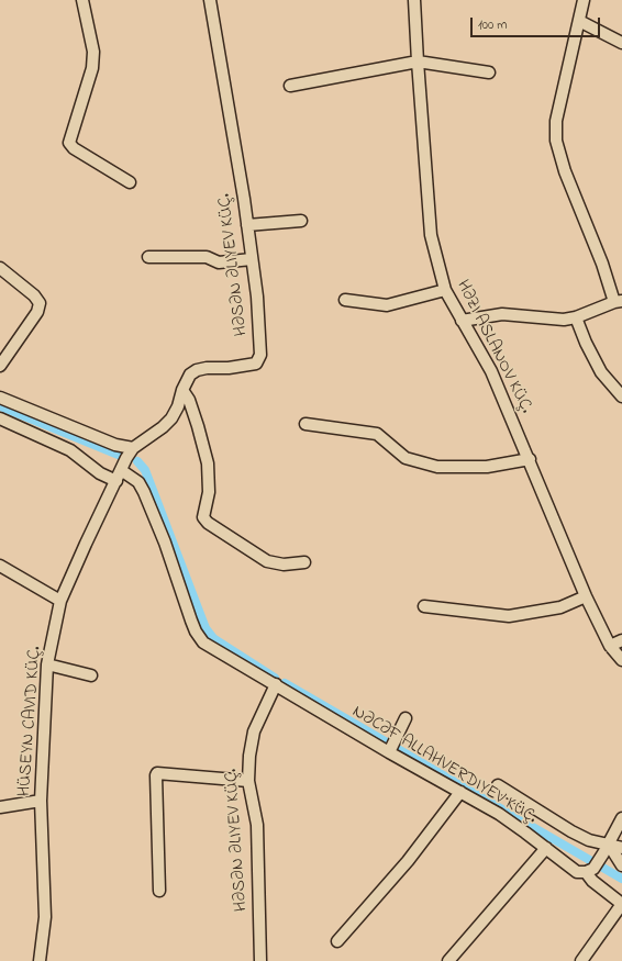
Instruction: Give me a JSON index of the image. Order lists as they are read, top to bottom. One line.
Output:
{"streets":{"street":["HƏSƏN ƏLIYEV KÜÇ.","HƏZI ASLANOV KÜÇ.","HÜSEYN CAVID KÜÇ.","NƏCƏF ALLAHVERDIYEV KÜÇ."]},"crossings":[["HƏSƏN ƏLIYEV KÜÇ.","HÜSEYN CAVID KÜÇ."],["HƏSƏN ƏLIYEV KÜÇ.","NƏCƏF ALLAHVERDIYEV KÜÇ."]],"scale_bar":"100 m"}
